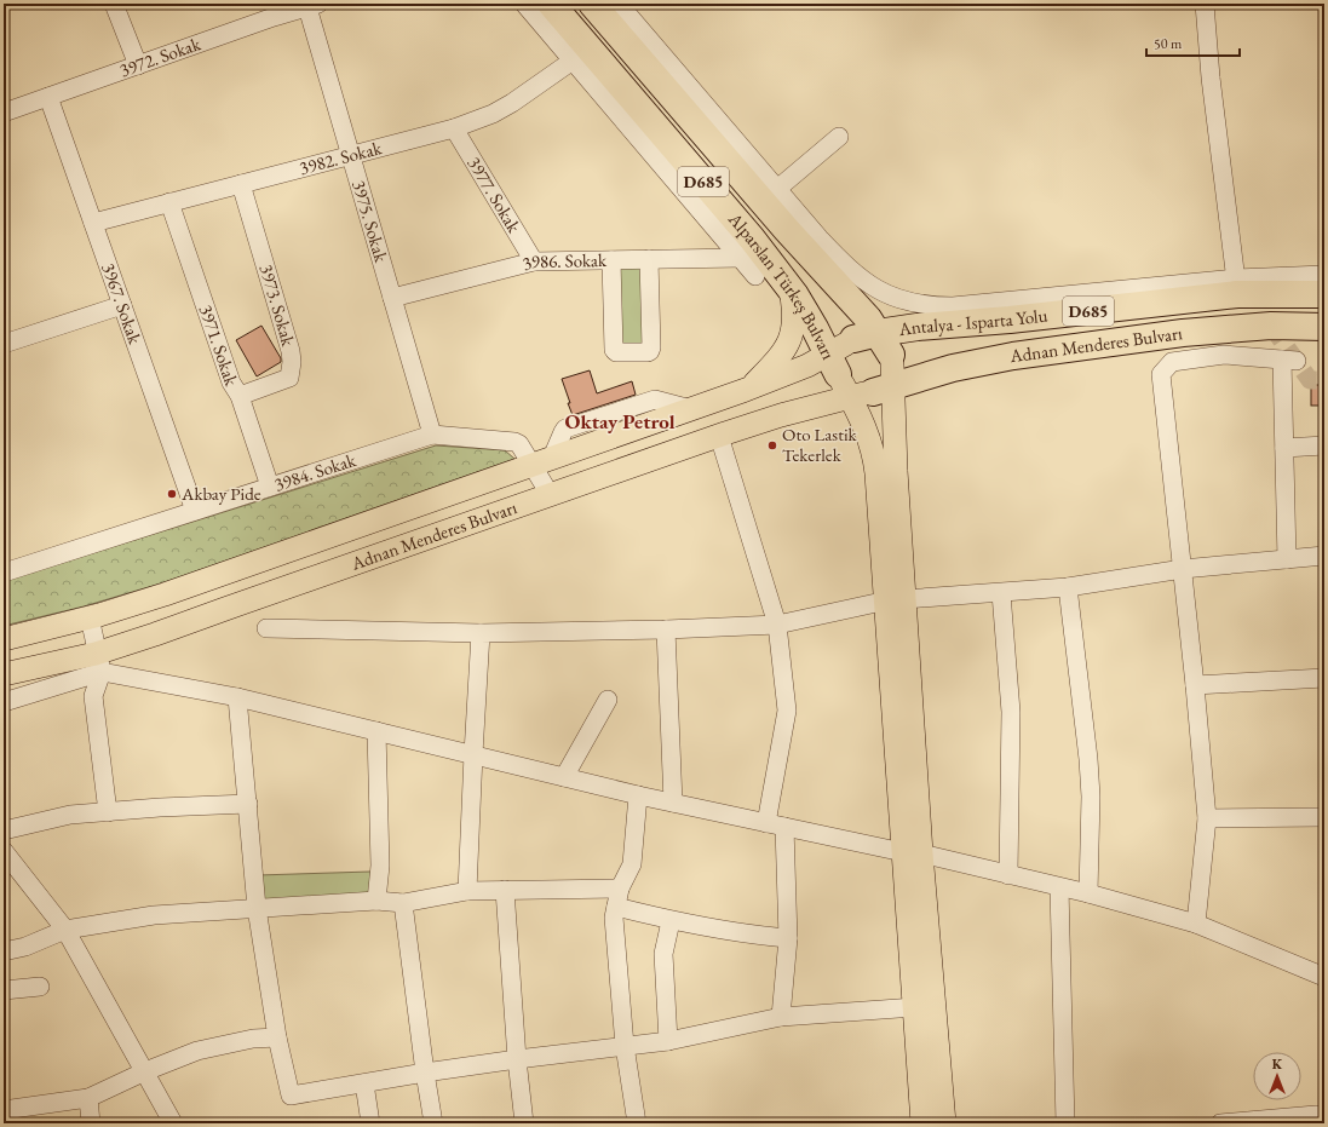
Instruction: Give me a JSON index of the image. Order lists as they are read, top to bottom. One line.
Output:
{"streets":{"highway":["D685","Alparslan Türkeş Bulvarı","Antalya - Isparta Yolu","Adnan Menderes Bulvarı"],"street":["3972. Sokak","3982. Sokak","3977. Sokak","3975. Sokak","3986. Sokak","3967. Sokak","3973. Sokak","3971. Sokak","3984. Sokak"]},"crossings":[["3972. Sokak","3975. Sokak"],["3972. Sokak","3967. Sokak"],["3982. Sokak","3977. Sokak"],["3982. Sokak","3975. Sokak"],["3982. Sokak","3967. Sokak"],["3982. Sokak","3973. Sokak"],["3982. Sokak","3971. Sokak"],["3977. Sokak","3986. Sokak"],["3975. Sokak","3986. Sokak"],["3975. Sokak","3984. Sokak"],["Alparslan Türkeş Bulvarı","Antalya - Isparta Yolu"],["Alparslan Türkeş Bulvarı","Adnan Menderes Bulvarı"],["3967. Sokak","3984. Sokak"],["3973. Sokak","3971. Sokak"],["Antalya - Isparta Yolu","Adnan Menderes Bulvarı"],["3971. Sokak","3984. Sokak"],["Adnan Menderes Bulvarı","3984. Sokak"]],"districts":["Oktay Petrol"],"places":["Oto Lastik Tekerlek","Akbay Pide"],"scale_bar":"50 m","north":"top"}
